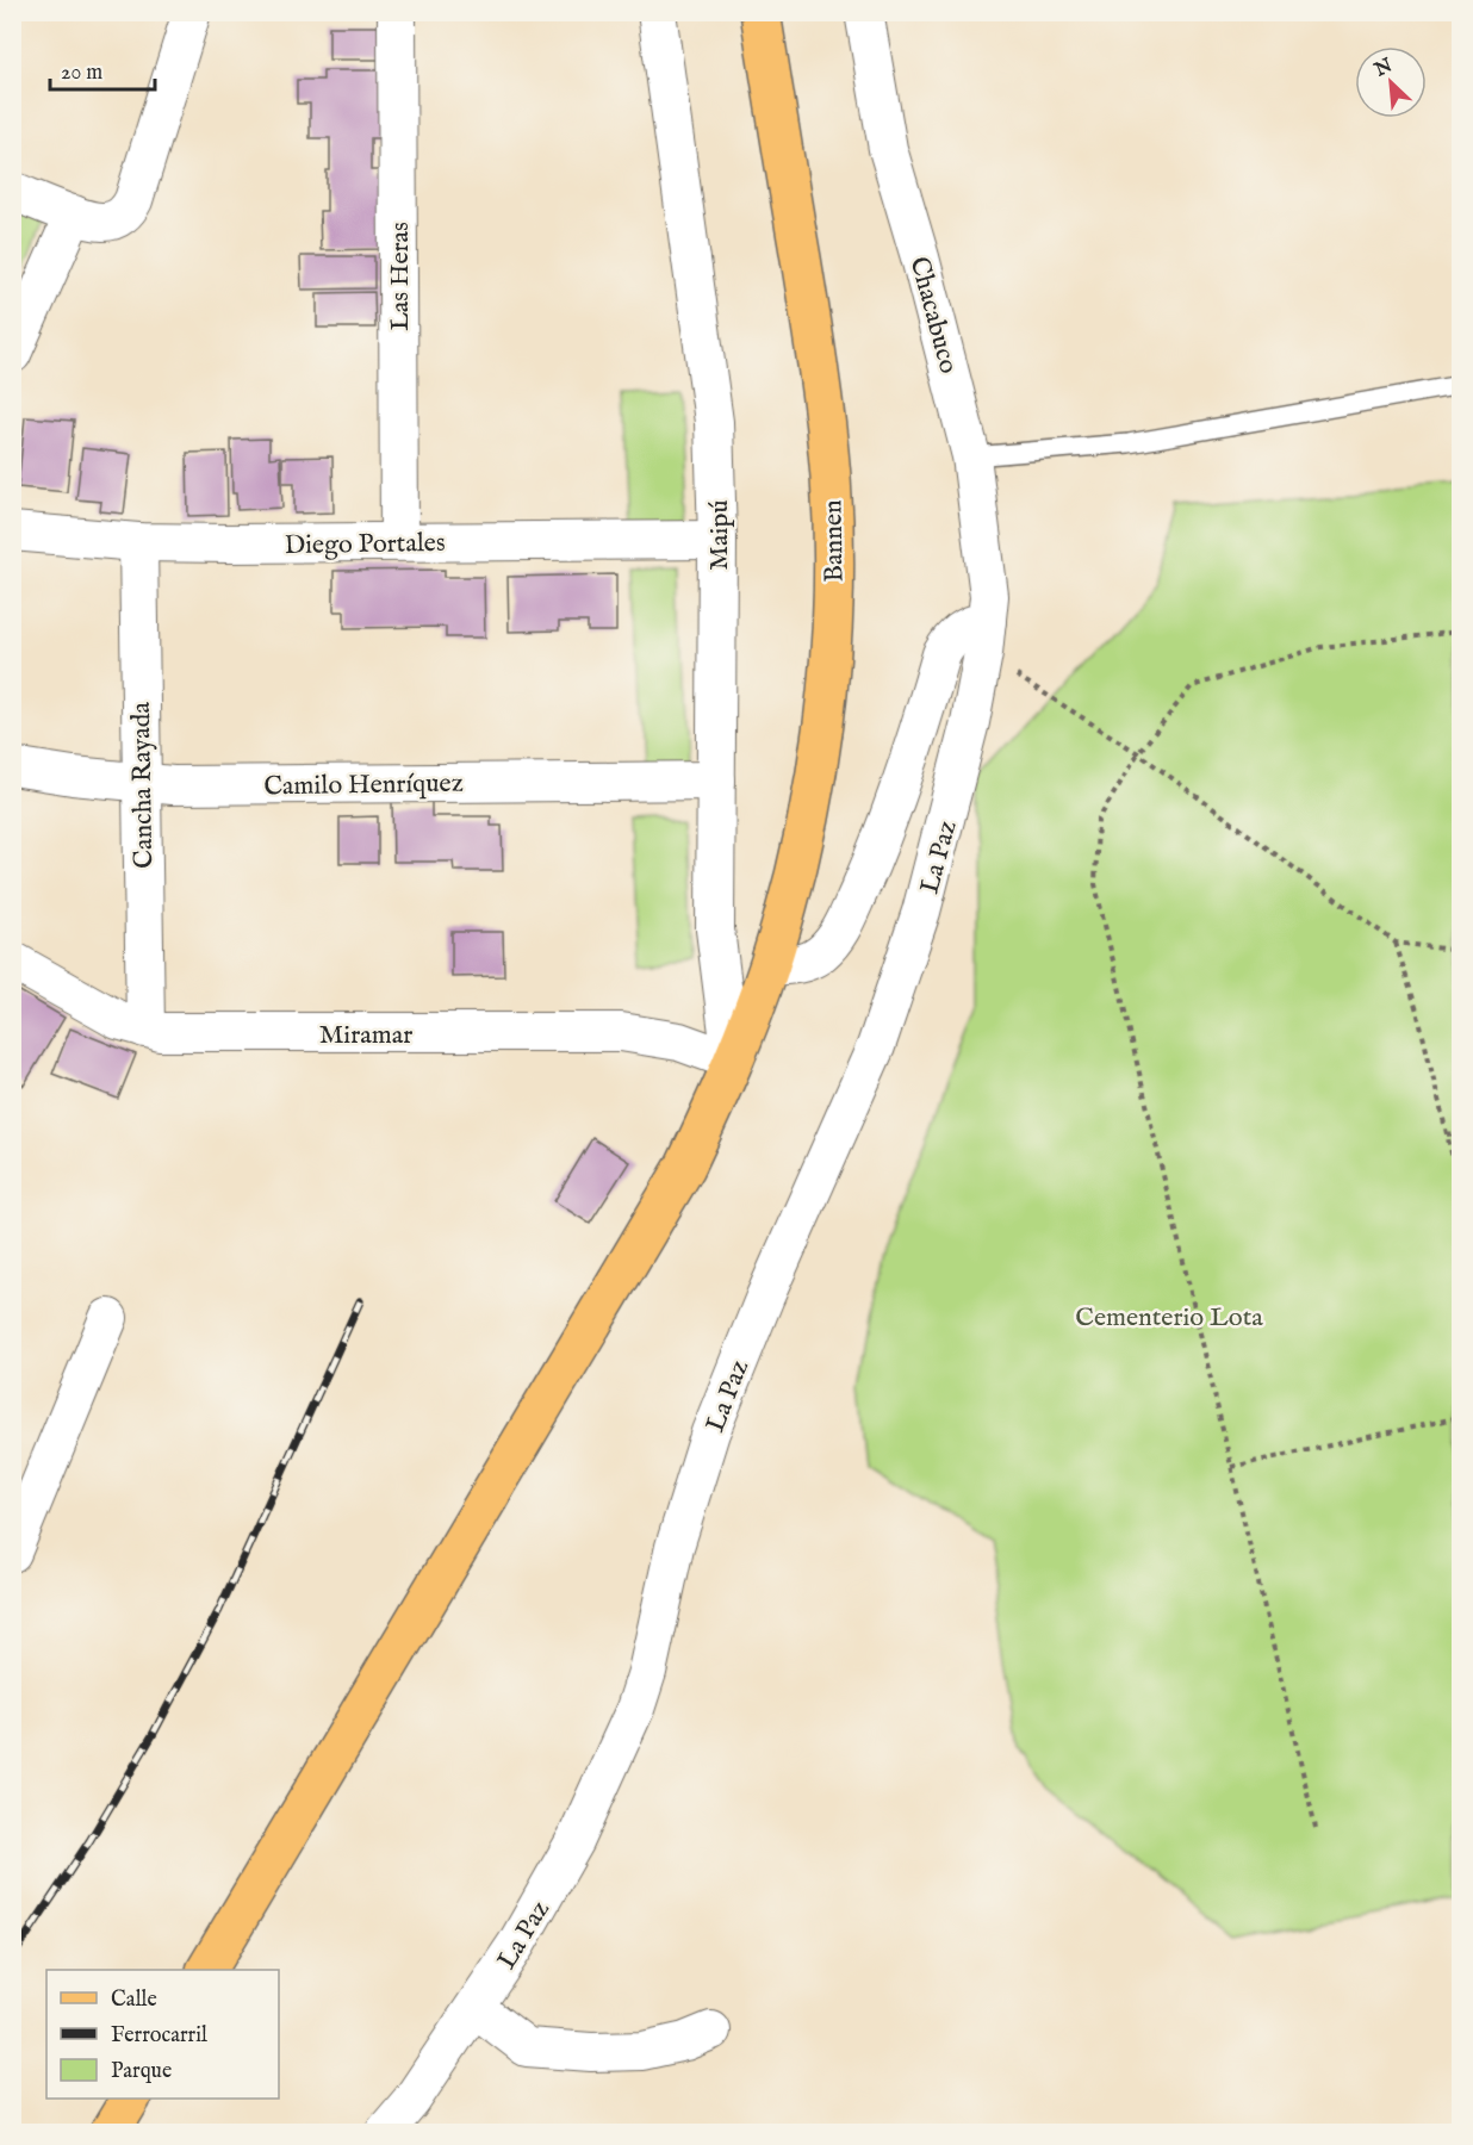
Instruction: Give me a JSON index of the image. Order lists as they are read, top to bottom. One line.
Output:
{"streets":{"main road":["Bannen"],"street":["Las Heras","Chacabuco","Maipú","Diego Portales","Camilo Henríquez","Cancha Rayada","La Paz","Miramar"]},"crossings":[["Las Heras","Diego Portales"],["Chacabuco","La Paz"],["Maipú","Bannen"],["Maipú","Diego Portales"],["Maipú","Camilo Henríquez"],["Maipú","Miramar"],["Bannen","Miramar"],["Diego Portales","Cancha Rayada"],["Camilo Henríquez","Cancha Rayada"],["Cancha Rayada","Miramar"]],"parks":["Cementerio Lota"],"legend":["Calle","Ferrocarril","Parque"],"scale_bar":"20 m","north":"top left"}
